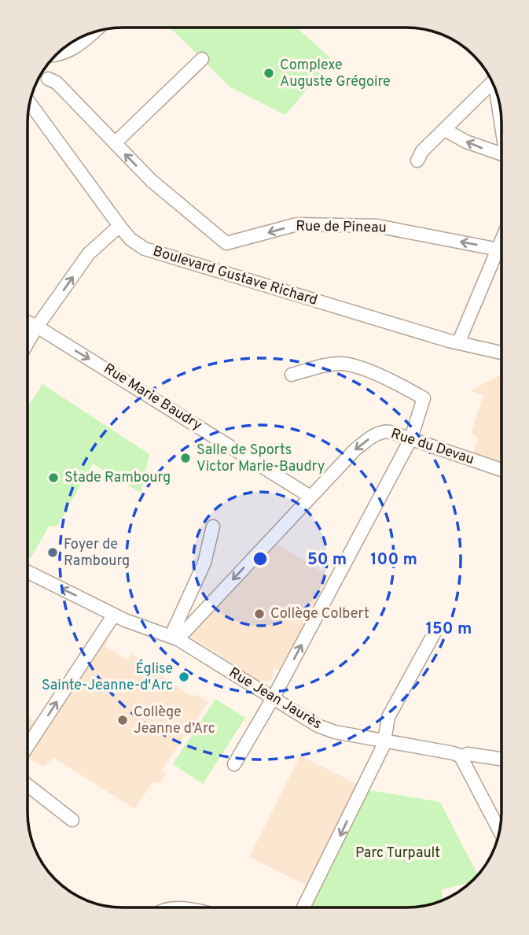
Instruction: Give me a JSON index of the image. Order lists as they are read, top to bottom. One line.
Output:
{"streets":{"street":["Rue de Pineau","Boulevard Gustave Richard","Rue Marie Baudry","Rue du Devau","Rue Jean Jaurès"]},"crossings":[["Rue Marie Baudry","Rue du Devau"],["Rue du Devau","Rue Jean Jaurès"]],"one_way":["Rue de Pineau","Rue Marie Baudry"],"parks":["Parc Turpault"],"places":["Complexe Auguste Grégoire","Salle de Sports Victor Marie-Baudry","Stade Rambourg","Foyer de Rambourg","Collège Colbert","Église Sainte-Jeanne-d'Arc","Collège Jeanne d’Arc"],"rings":["50 m","100 m","150 m"]}
